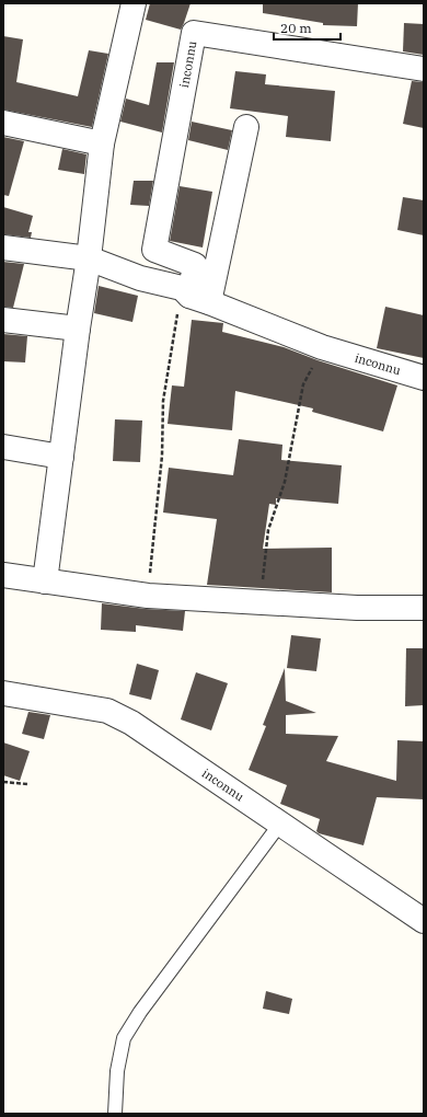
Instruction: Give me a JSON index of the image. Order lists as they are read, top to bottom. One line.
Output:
{"streets":{"street":["inconnu"]},"scale_bar":"20 m"}
